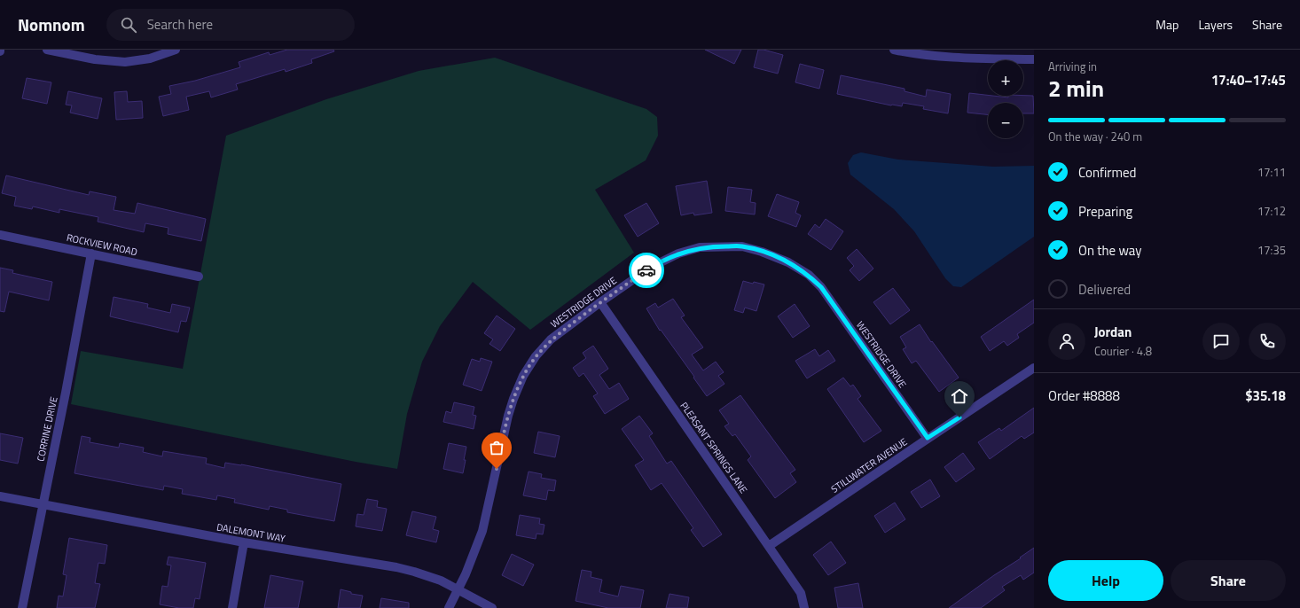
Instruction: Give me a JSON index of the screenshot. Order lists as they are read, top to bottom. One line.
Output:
{"streets":{"street":["ROCKVIEW ROAD","WESTRIDGE DRIVE","CORRINE DRIVE","PLEASANT SPRINGS LANE","STILLWATER AVENUE","DALEMONT WAY"]},"crossings":[["ROCKVIEW ROAD","CORRINE DRIVE"],["WESTRIDGE DRIVE","PLEASANT SPRINGS LANE"],["WESTRIDGE DRIVE","STILLWATER AVENUE"],["WESTRIDGE DRIVE","DALEMONT WAY"],["CORRINE DRIVE","DALEMONT WAY"],["PLEASANT SPRINGS LANE","STILLWATER AVENUE"]],"page":{"header":"Nomnom","search":"Search here","nav":["Map","Layers","Share"],"heading":["2 min","Arriving in","17:40–17:45"],"panel":["Jordan","Courier · 4.8","Order #8888","$35.18"],"map_buttons":["+","−"],"bar":"On the way · 240 m","list":[["Confirmed","17:11"],["Preparing","17:12"],["On the way","17:35"],"Delivered"],"buttons":["Help","Share"]}}
